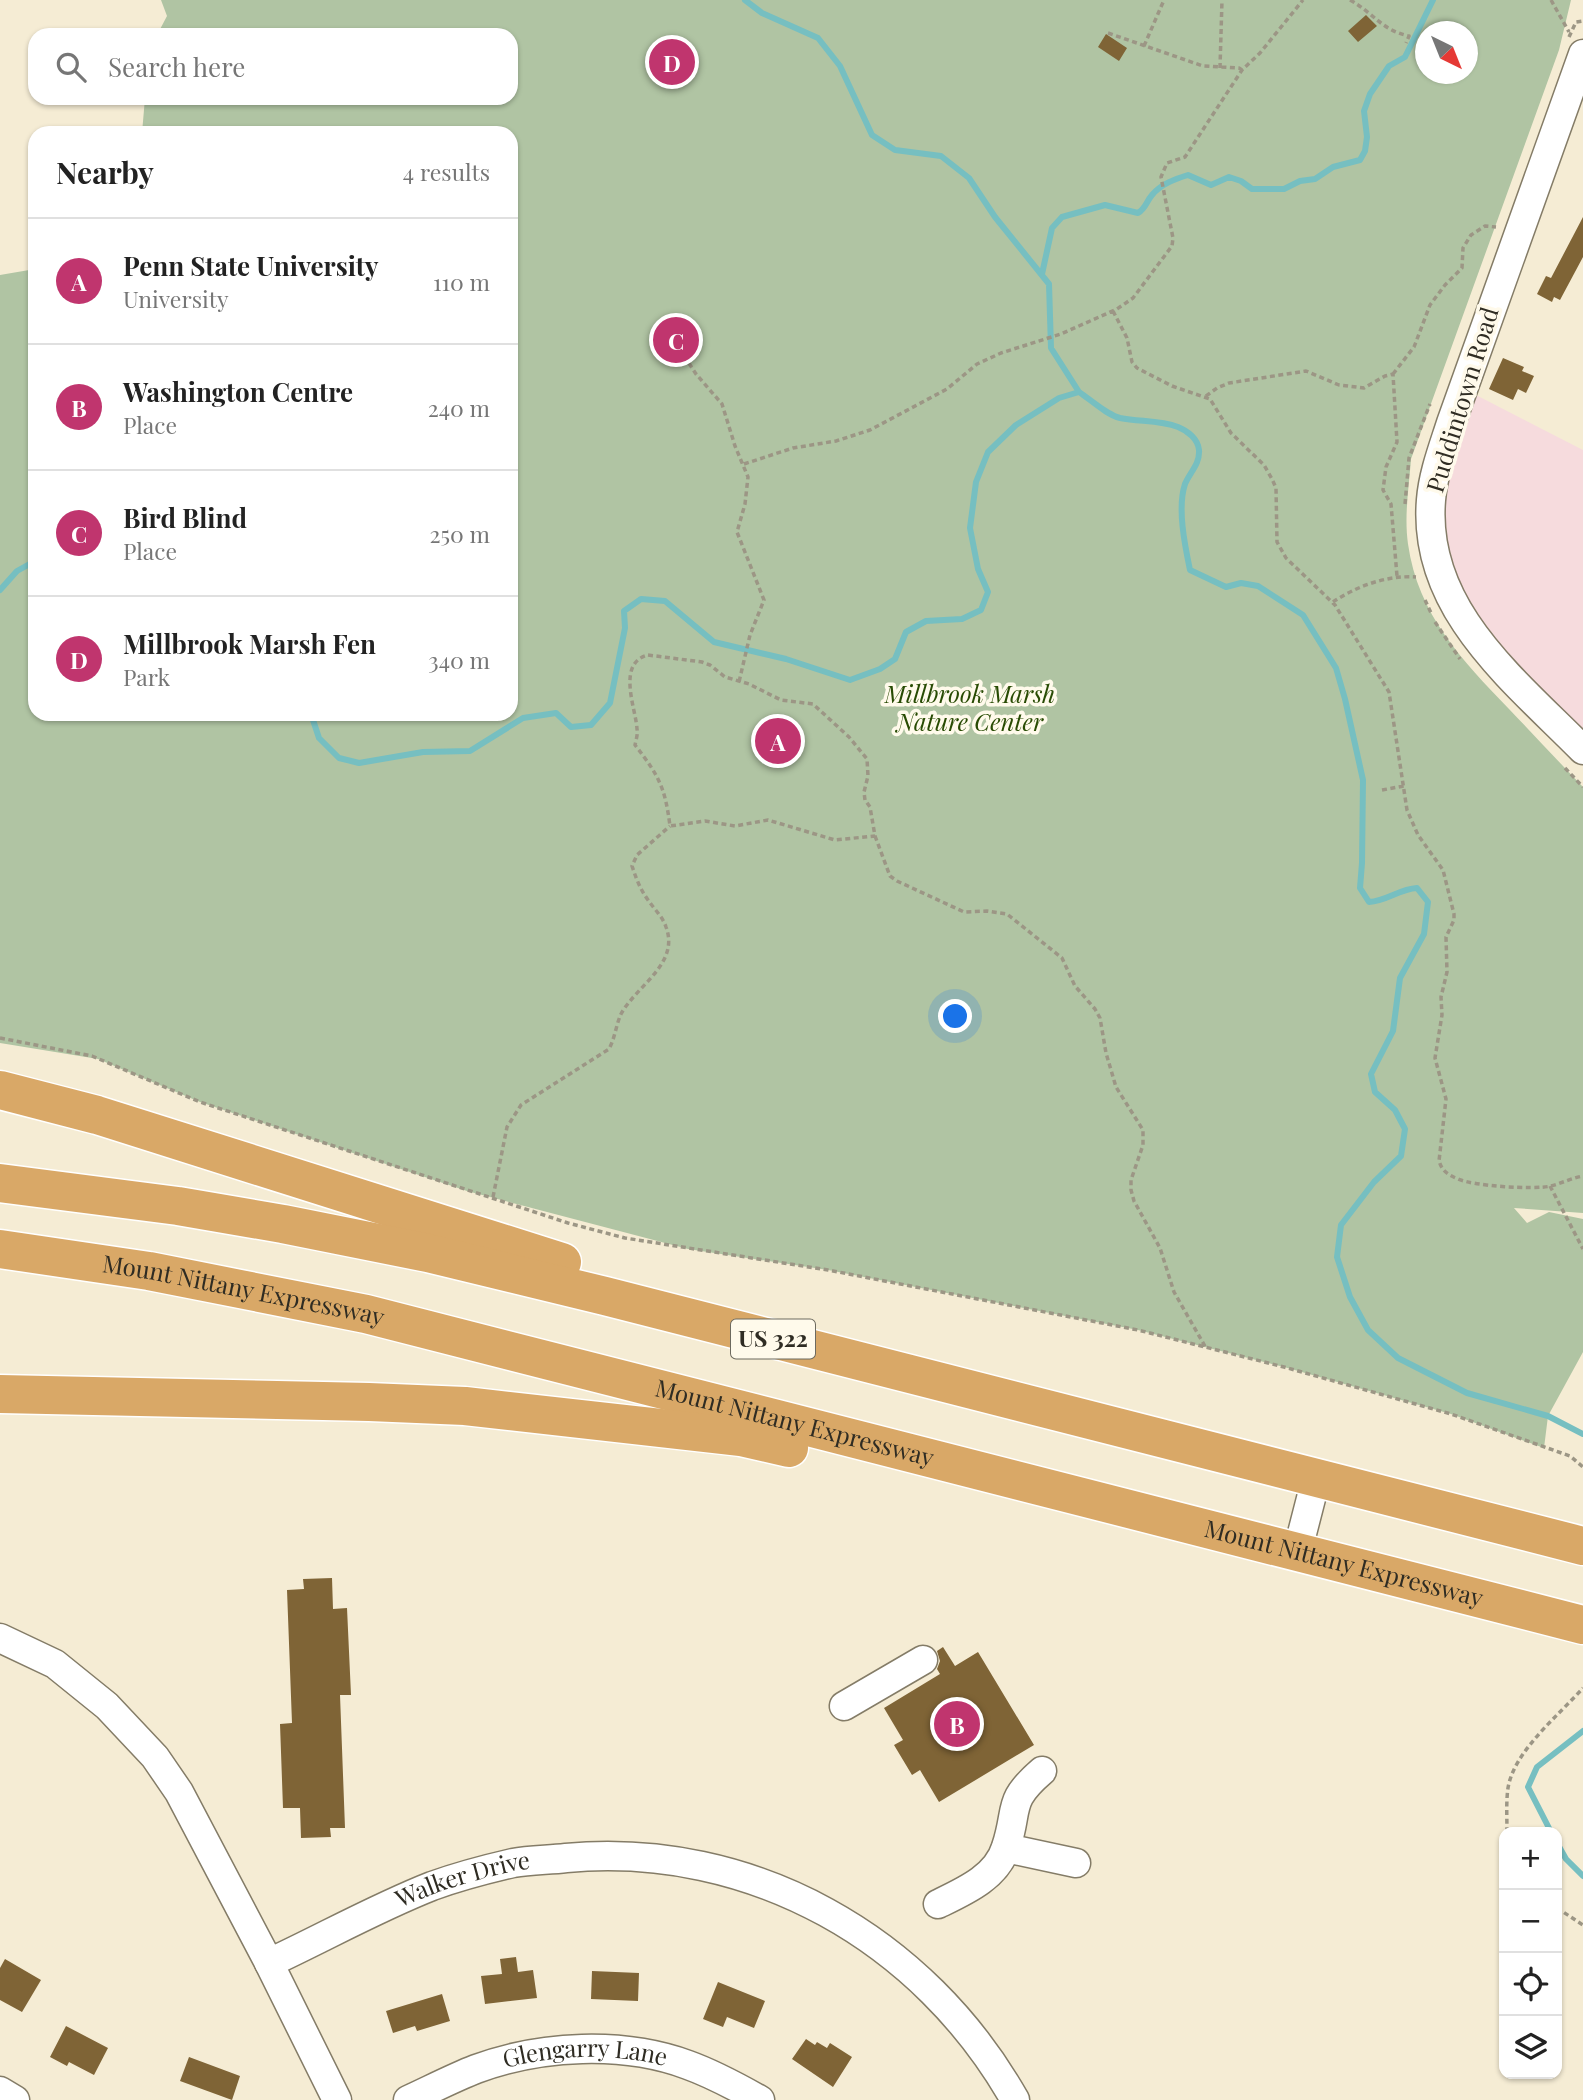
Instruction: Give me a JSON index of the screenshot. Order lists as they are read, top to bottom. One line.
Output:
{"streets":{"highway":["Mount Nittany Expressway","US 322"],"street":["Puddintown Road","Walker Drive","Glengarry Lane"]},"parks":["Millbrook Marsh Nature Center"],"north":"bottom right","page":{"search":"Search here","pins":["D","C","A","B"],"heading":["Nearby","4 results"],"list":[{"mark":"A","name":"Penn State University","note":"University","value":"110 m"},{"mark":"B","name":"Washington Centre","note":"Place","value":"240 m"},{"mark":"C","name":"Bird Blind","note":"Place","value":"250 m"},{"mark":"D","name":"Millbrook Marsh Fen","note":"Park","value":"340 m"}],"map_buttons":["+","−"]}}
